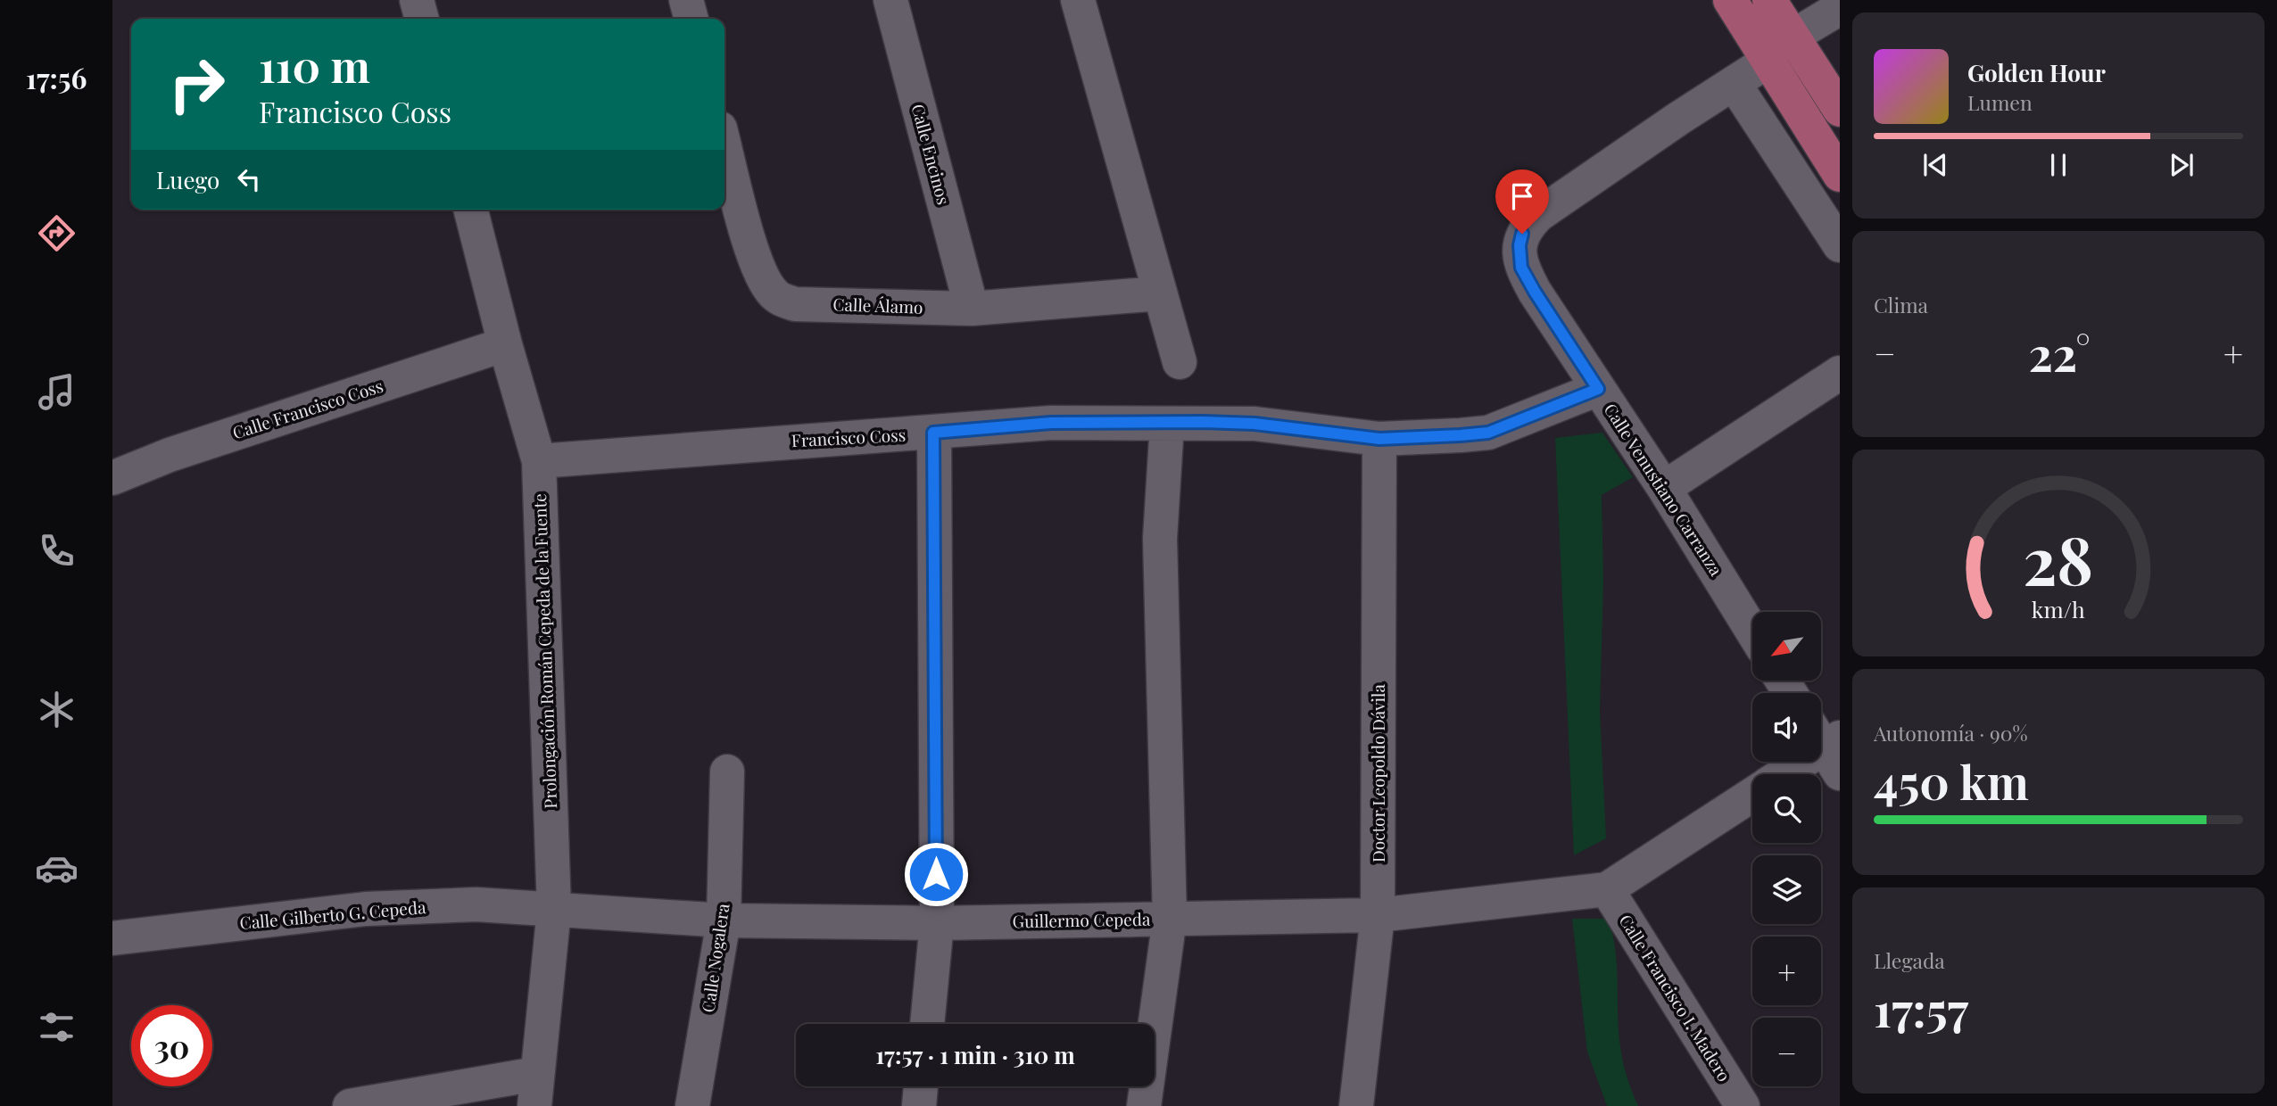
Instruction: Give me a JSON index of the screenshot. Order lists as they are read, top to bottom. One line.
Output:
{"streets":{"street":["Calle Encinos","Calle Álamo","Calle Francisco Coss","Francisco Coss","Calle Venustiano Carranza","Prolongación Román Cepeda de la Fuente","Doctor Leopoldo Dávila","Calle Gilberto G. Cepeda","Guillermo Cepeda","Calle Nogalera","Calle Francisco I. Madero"]},"crossings":[["Calle Encinos","Calle Álamo"],["Calle Francisco Coss","Prolongación Román Cepeda de la Fuente"],["Francisco Coss","Calle Venustiano Carranza"],["Francisco Coss","Prolongación Román Cepeda de la Fuente"],["Francisco Coss","Doctor Leopoldo Dávila"],["Prolongación Román Cepeda de la Fuente","Calle Gilberto G. Cepeda"],["Prolongación Román Cepeda de la Fuente","Guillermo Cepeda"],["Doctor Leopoldo Dávila","Guillermo Cepeda"],["Calle Gilberto G. Cepeda","Guillermo Cepeda"],["Guillermo Cepeda","Calle Nogalera"],["Guillermo Cepeda","Calle Francisco I. Madero"]],"north":"bottom left","page":{"tabs":"17:56","turn":["110 m","Francisco Coss"],"song":["Golden Hour","Lumen"],"then":"Luego","tile":["Clima",["Autonomía · 90%","450 km"],["Llegada","17:57"]],"heat":["−","22°","+"],"map_buttons":["+","−"],"limit":"30","trip":"17:57 · 1 min · 310 m","gauge":["28","km/h"]}}
